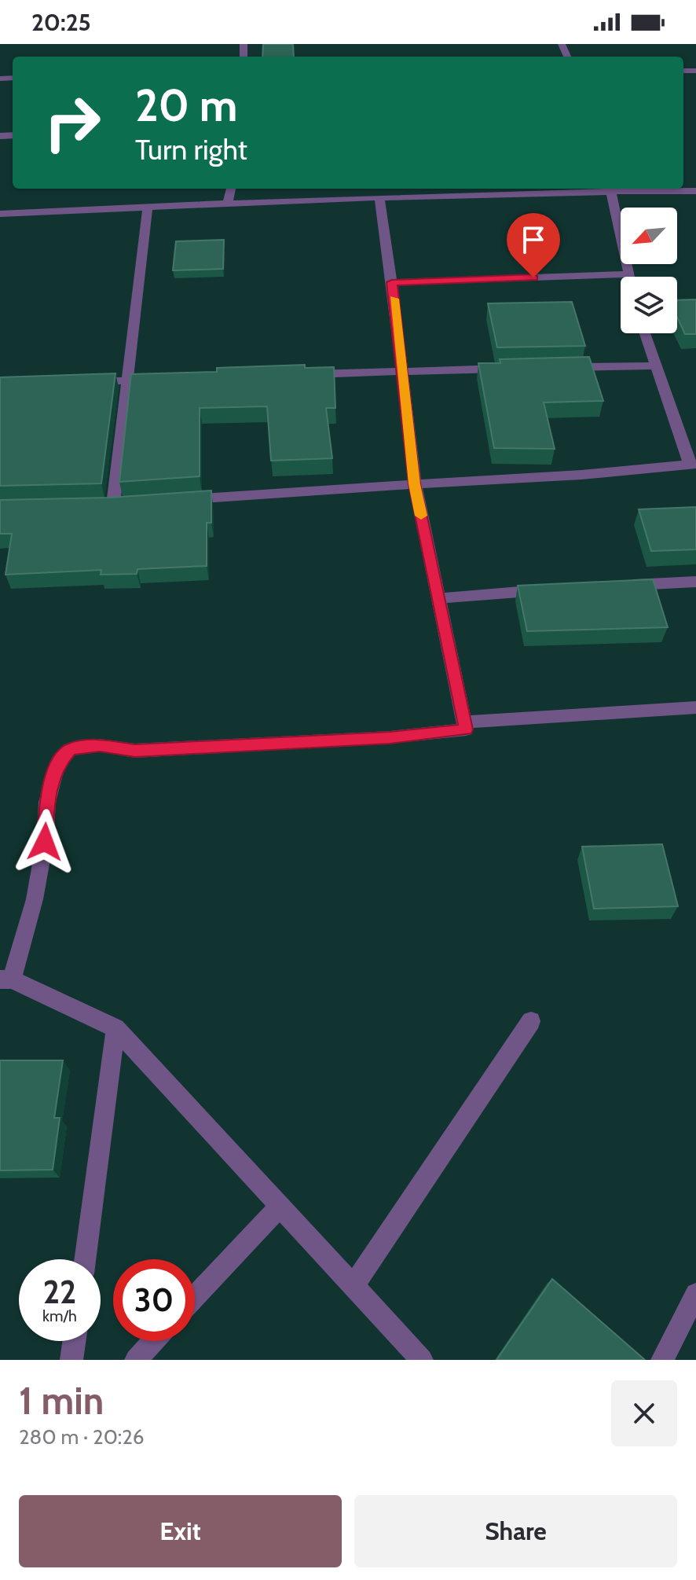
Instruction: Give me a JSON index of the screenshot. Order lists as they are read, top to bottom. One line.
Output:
{"north":"bottom left","page":{"status":"20:25","turn":["20 m","Turn right"],"speed":"22 km/h","limit":"30","heading":["1 min","280 m · 20:26"],"buttons":["Exit","Share"]}}
